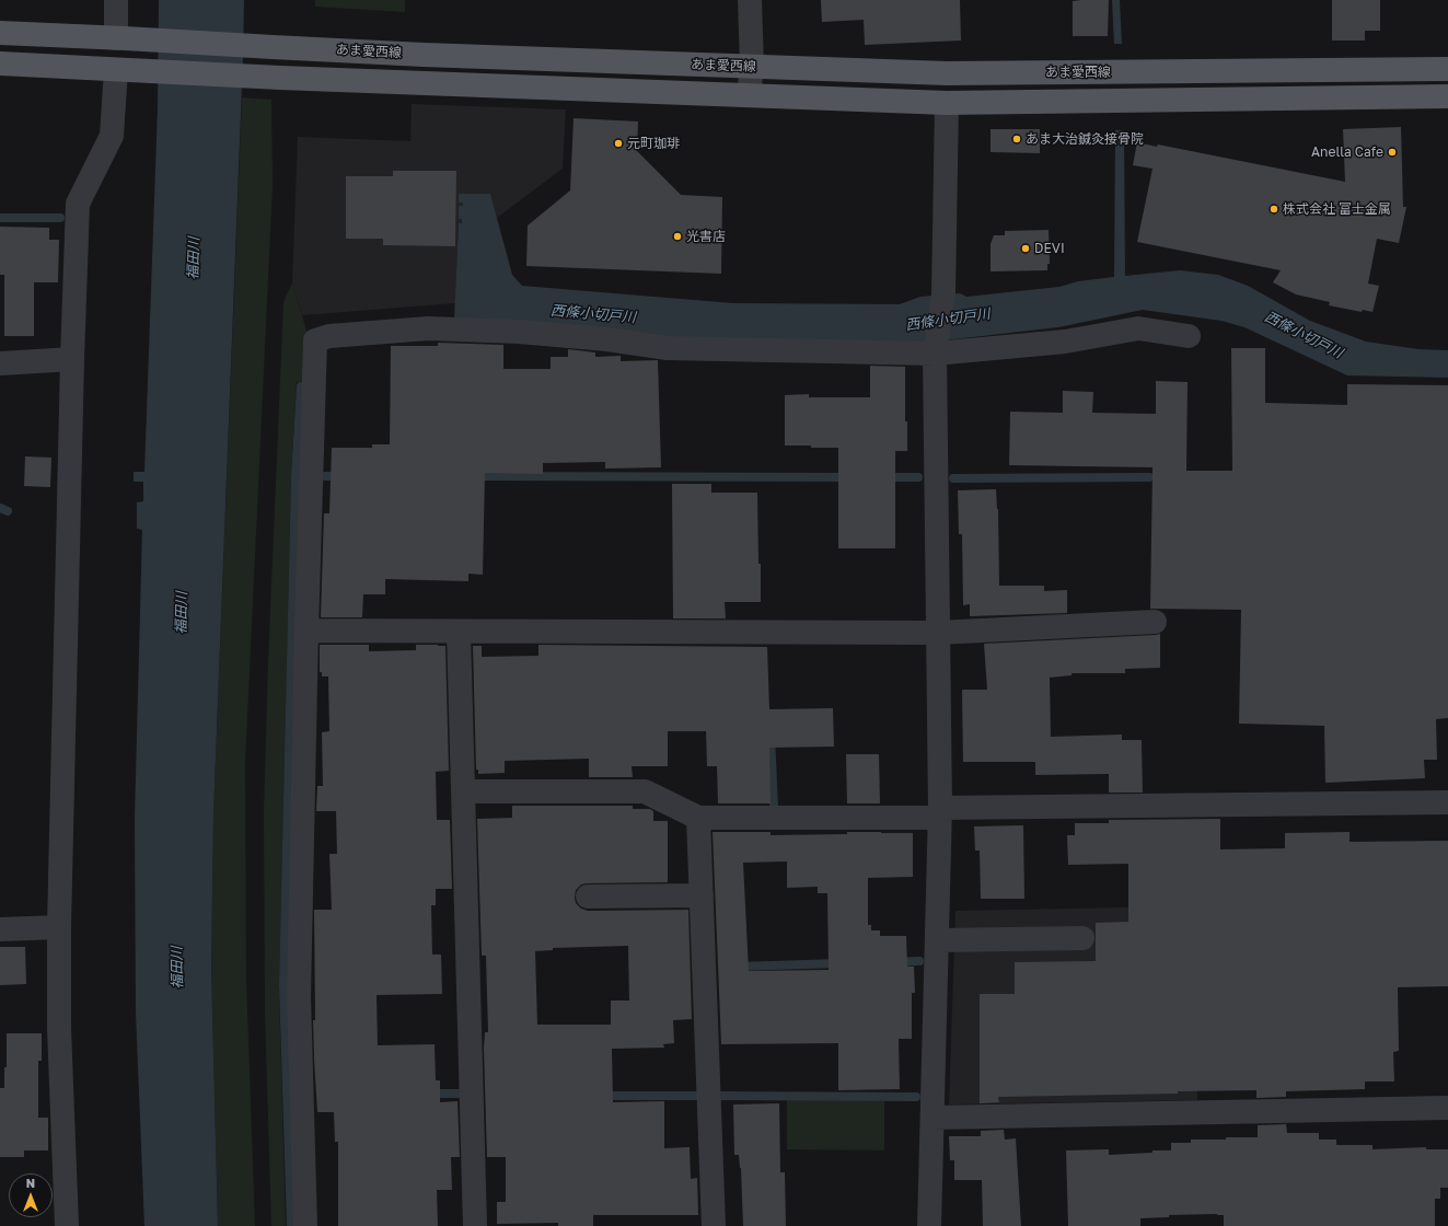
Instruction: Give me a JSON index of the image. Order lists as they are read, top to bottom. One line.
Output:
{"streets":{"main road":["あま愛西線"]},"water":["福田川","西條小切戸川"],"places":["あま大治鍼灸接骨院","元町珈琲","Anella Cafe","株式会社 富士金属","光書店","DEVI"],"north":"top"}
